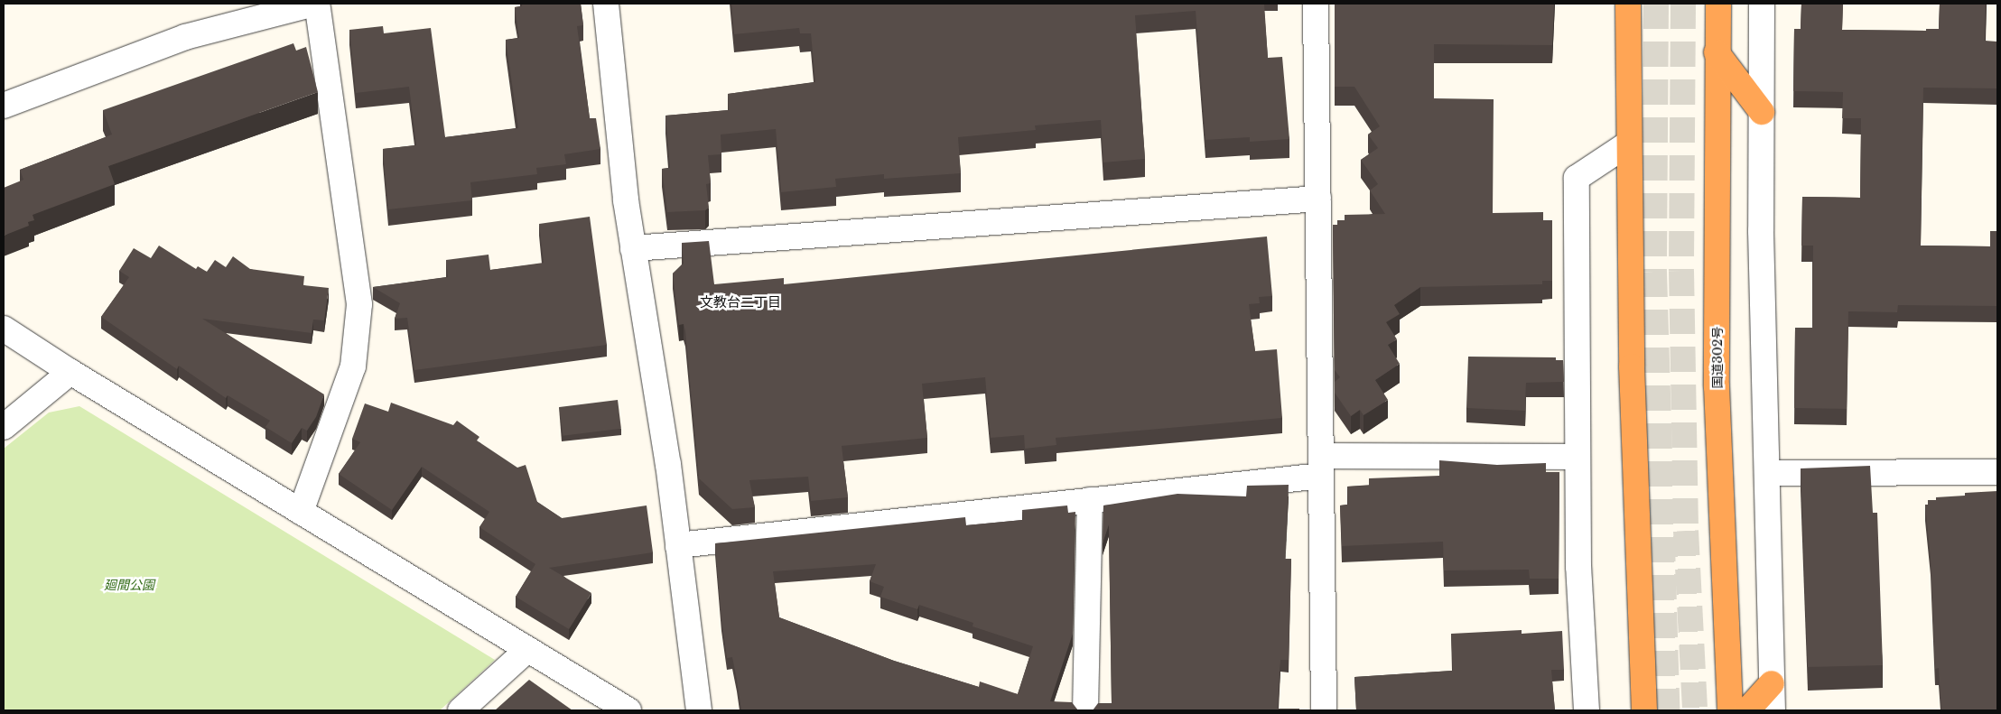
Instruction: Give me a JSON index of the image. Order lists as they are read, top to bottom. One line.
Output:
{"streets":{"highway":["国道302号"]},"districts":["文教台二丁目"],"parks":["廻間公園"]}
